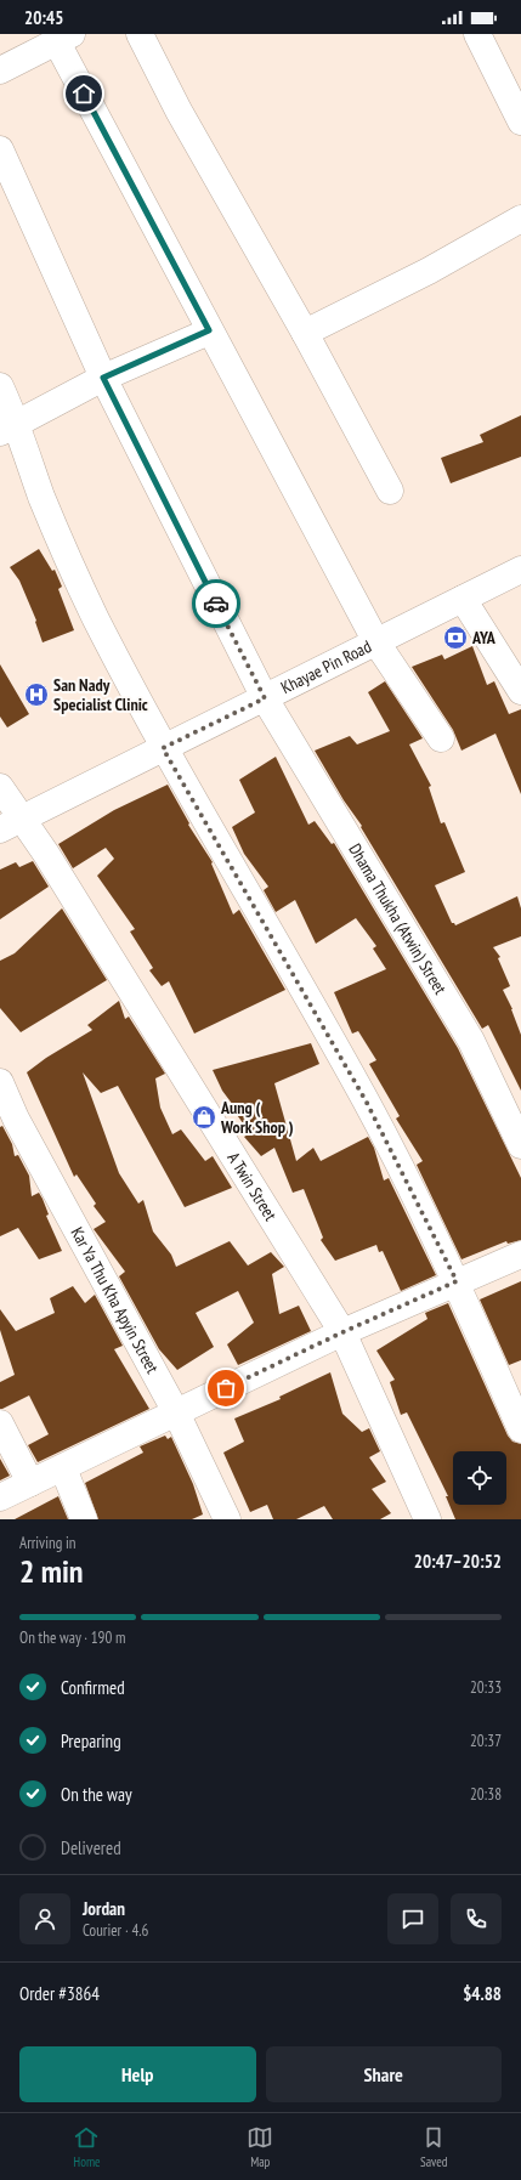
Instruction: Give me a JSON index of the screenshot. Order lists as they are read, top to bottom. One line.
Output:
{"streets":{"street":["Khayae Pin Road","Dhama Thukha (Atwin) Street","A Twin Street","Kar Ya Thu Kha Apyin Street"]},"crossings":[["Khayae Pin Road","Dhama Thukha (Atwin) Street"],["Khayae Pin Road","A Twin Street"]],"places":{"bank":["AYA"],"hospital":["San Nady Specialist Clinic"],"shop":["Aung ( Work Shop )"]},"page":{"status":"20:45","heading":["2 min","Arriving in","20:47–20:52"],"panel":["Jordan","Courier · 4.6","Order #3864","$4.88"],"bar":"On the way · 190 m","list":[["Confirmed","20:33"],["Preparing","20:37"],["On the way","20:38"],"Delivered"],"buttons":["Help","Share"],"tabs":["Home","Map","Saved"]}}
